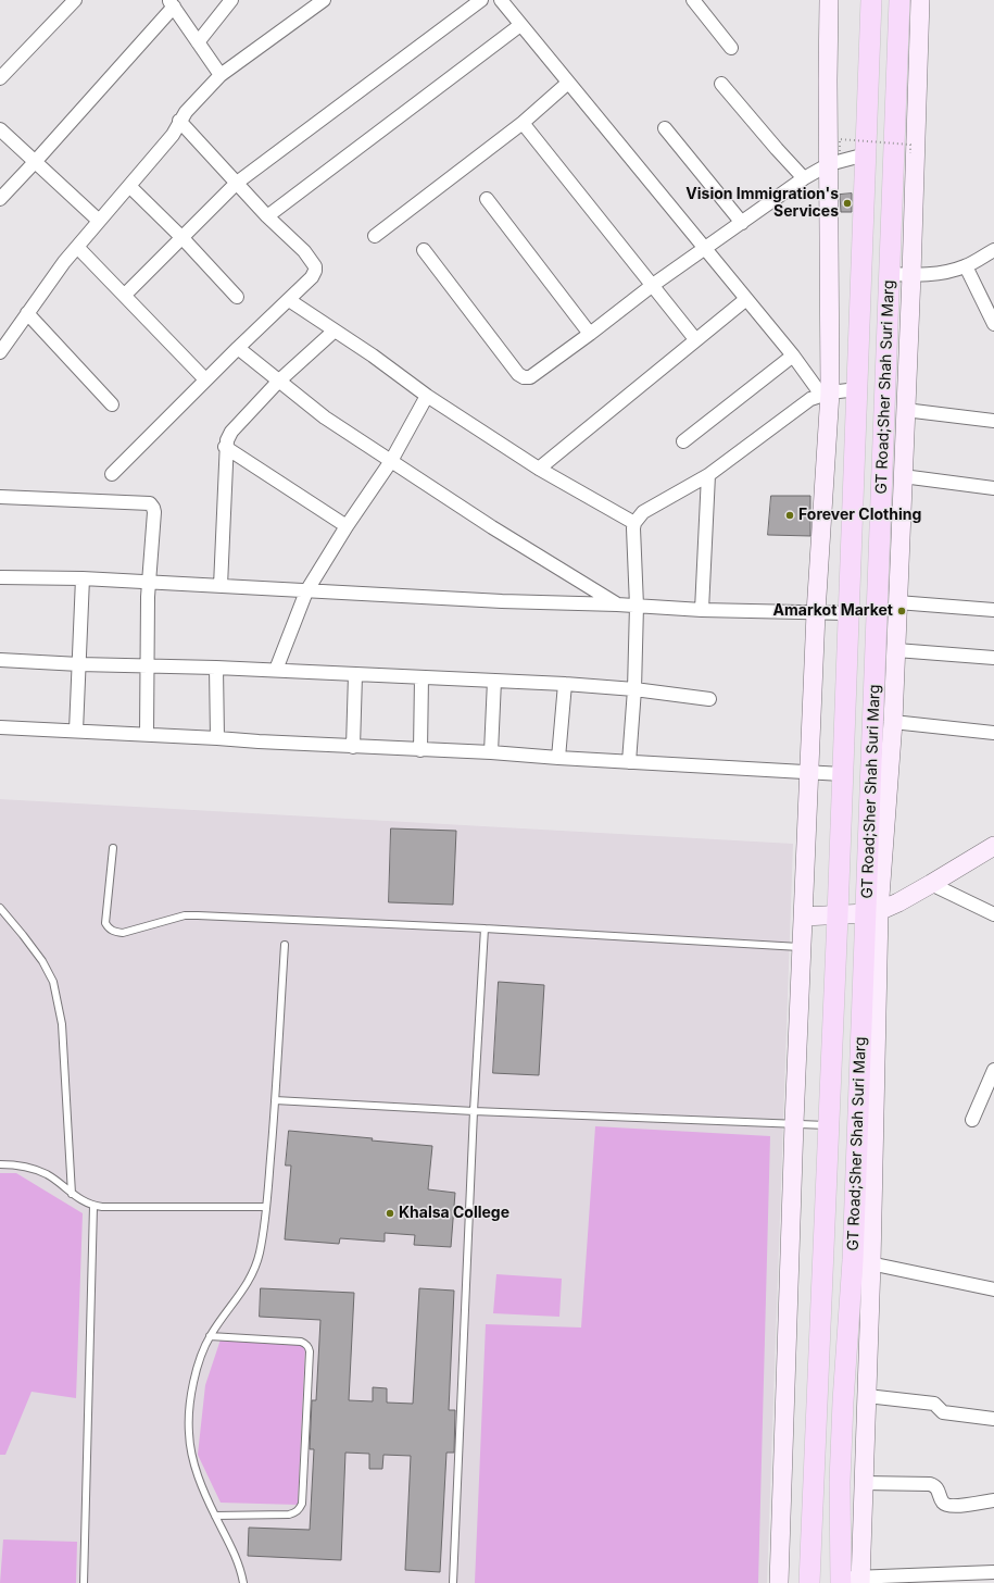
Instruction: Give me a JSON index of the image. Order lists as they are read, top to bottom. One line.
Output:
{"streets":{"main road":["GT Road;Sher Shah Suri Marg"]},"places":["Vision Immigration's Services","Forever Clothing","Amarkot Market","Khalsa College"]}
